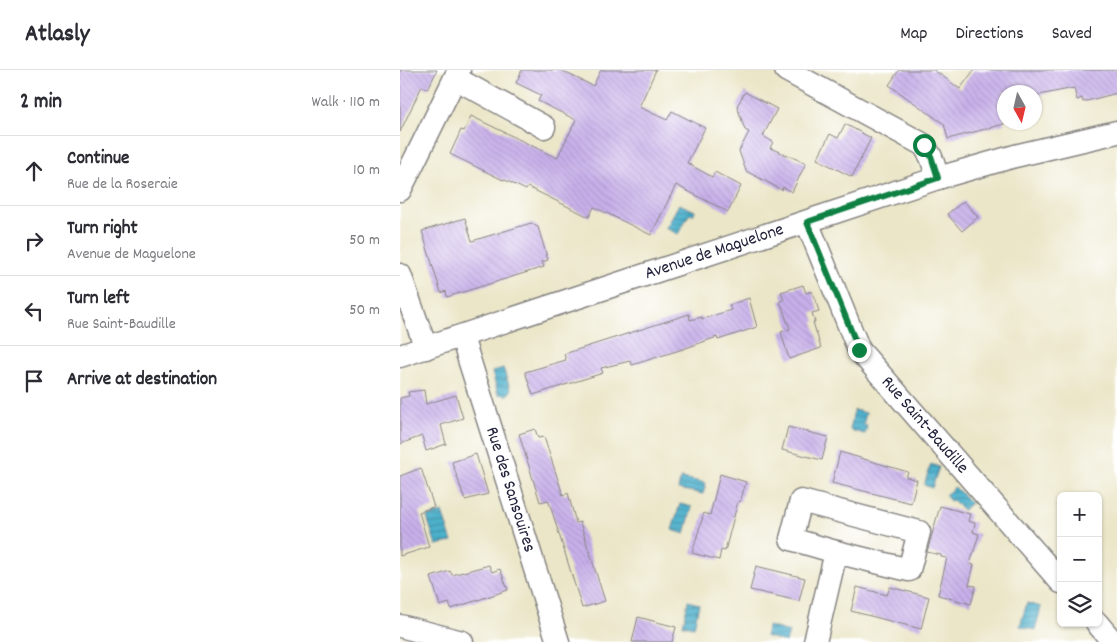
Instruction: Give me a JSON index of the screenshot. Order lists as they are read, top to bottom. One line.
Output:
{"streets":{"street":["Avenue de Maguelone","Rue Saint-Baudille","Rue des Sansouires"]},"crossings":[["Avenue de Maguelone","Rue Saint-Baudille"],["Avenue de Maguelone","Rue des Sansouires"]],"north":"bottom","page":{"header":"Atlasly","nav":["Map","Directions","Saved"],"heading":["2 min","Walk · 110 m"],"list":[["Continue","Rue de la Roseraie","10 m"],["Turn right","Avenue de Maguelone","50 m"],["Turn left","Rue Saint-Baudille","50 m"],"Arrive at destination"],"map_buttons":["+","−"]}}
